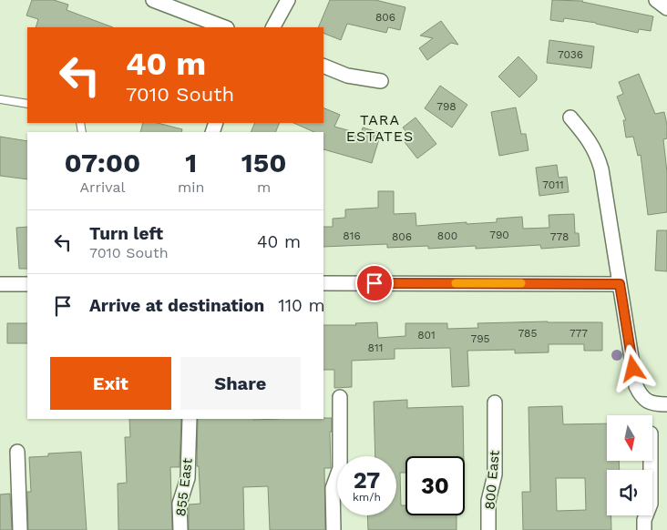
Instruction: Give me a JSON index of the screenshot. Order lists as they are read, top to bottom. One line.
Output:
{"streets":{"street":["800 East","855 East"]},"districts":["TARA ESTATES"],"house_numbers":["806","7036","798","7011","790","816","800","806","778","785","777","801","795","811"],"north":"bottom","page":{"turn":["40 m","7010 South"],"eta":["07:00","Arrival","1","min","150","m"],"list":[{"name":"Turn left","note":"7010 South","value":"40 m"},{"name":"Arrive at destination","value":"110 m"}],"buttons":["Exit","Share"],"speed":"27 km/h","limit":"30"}}
